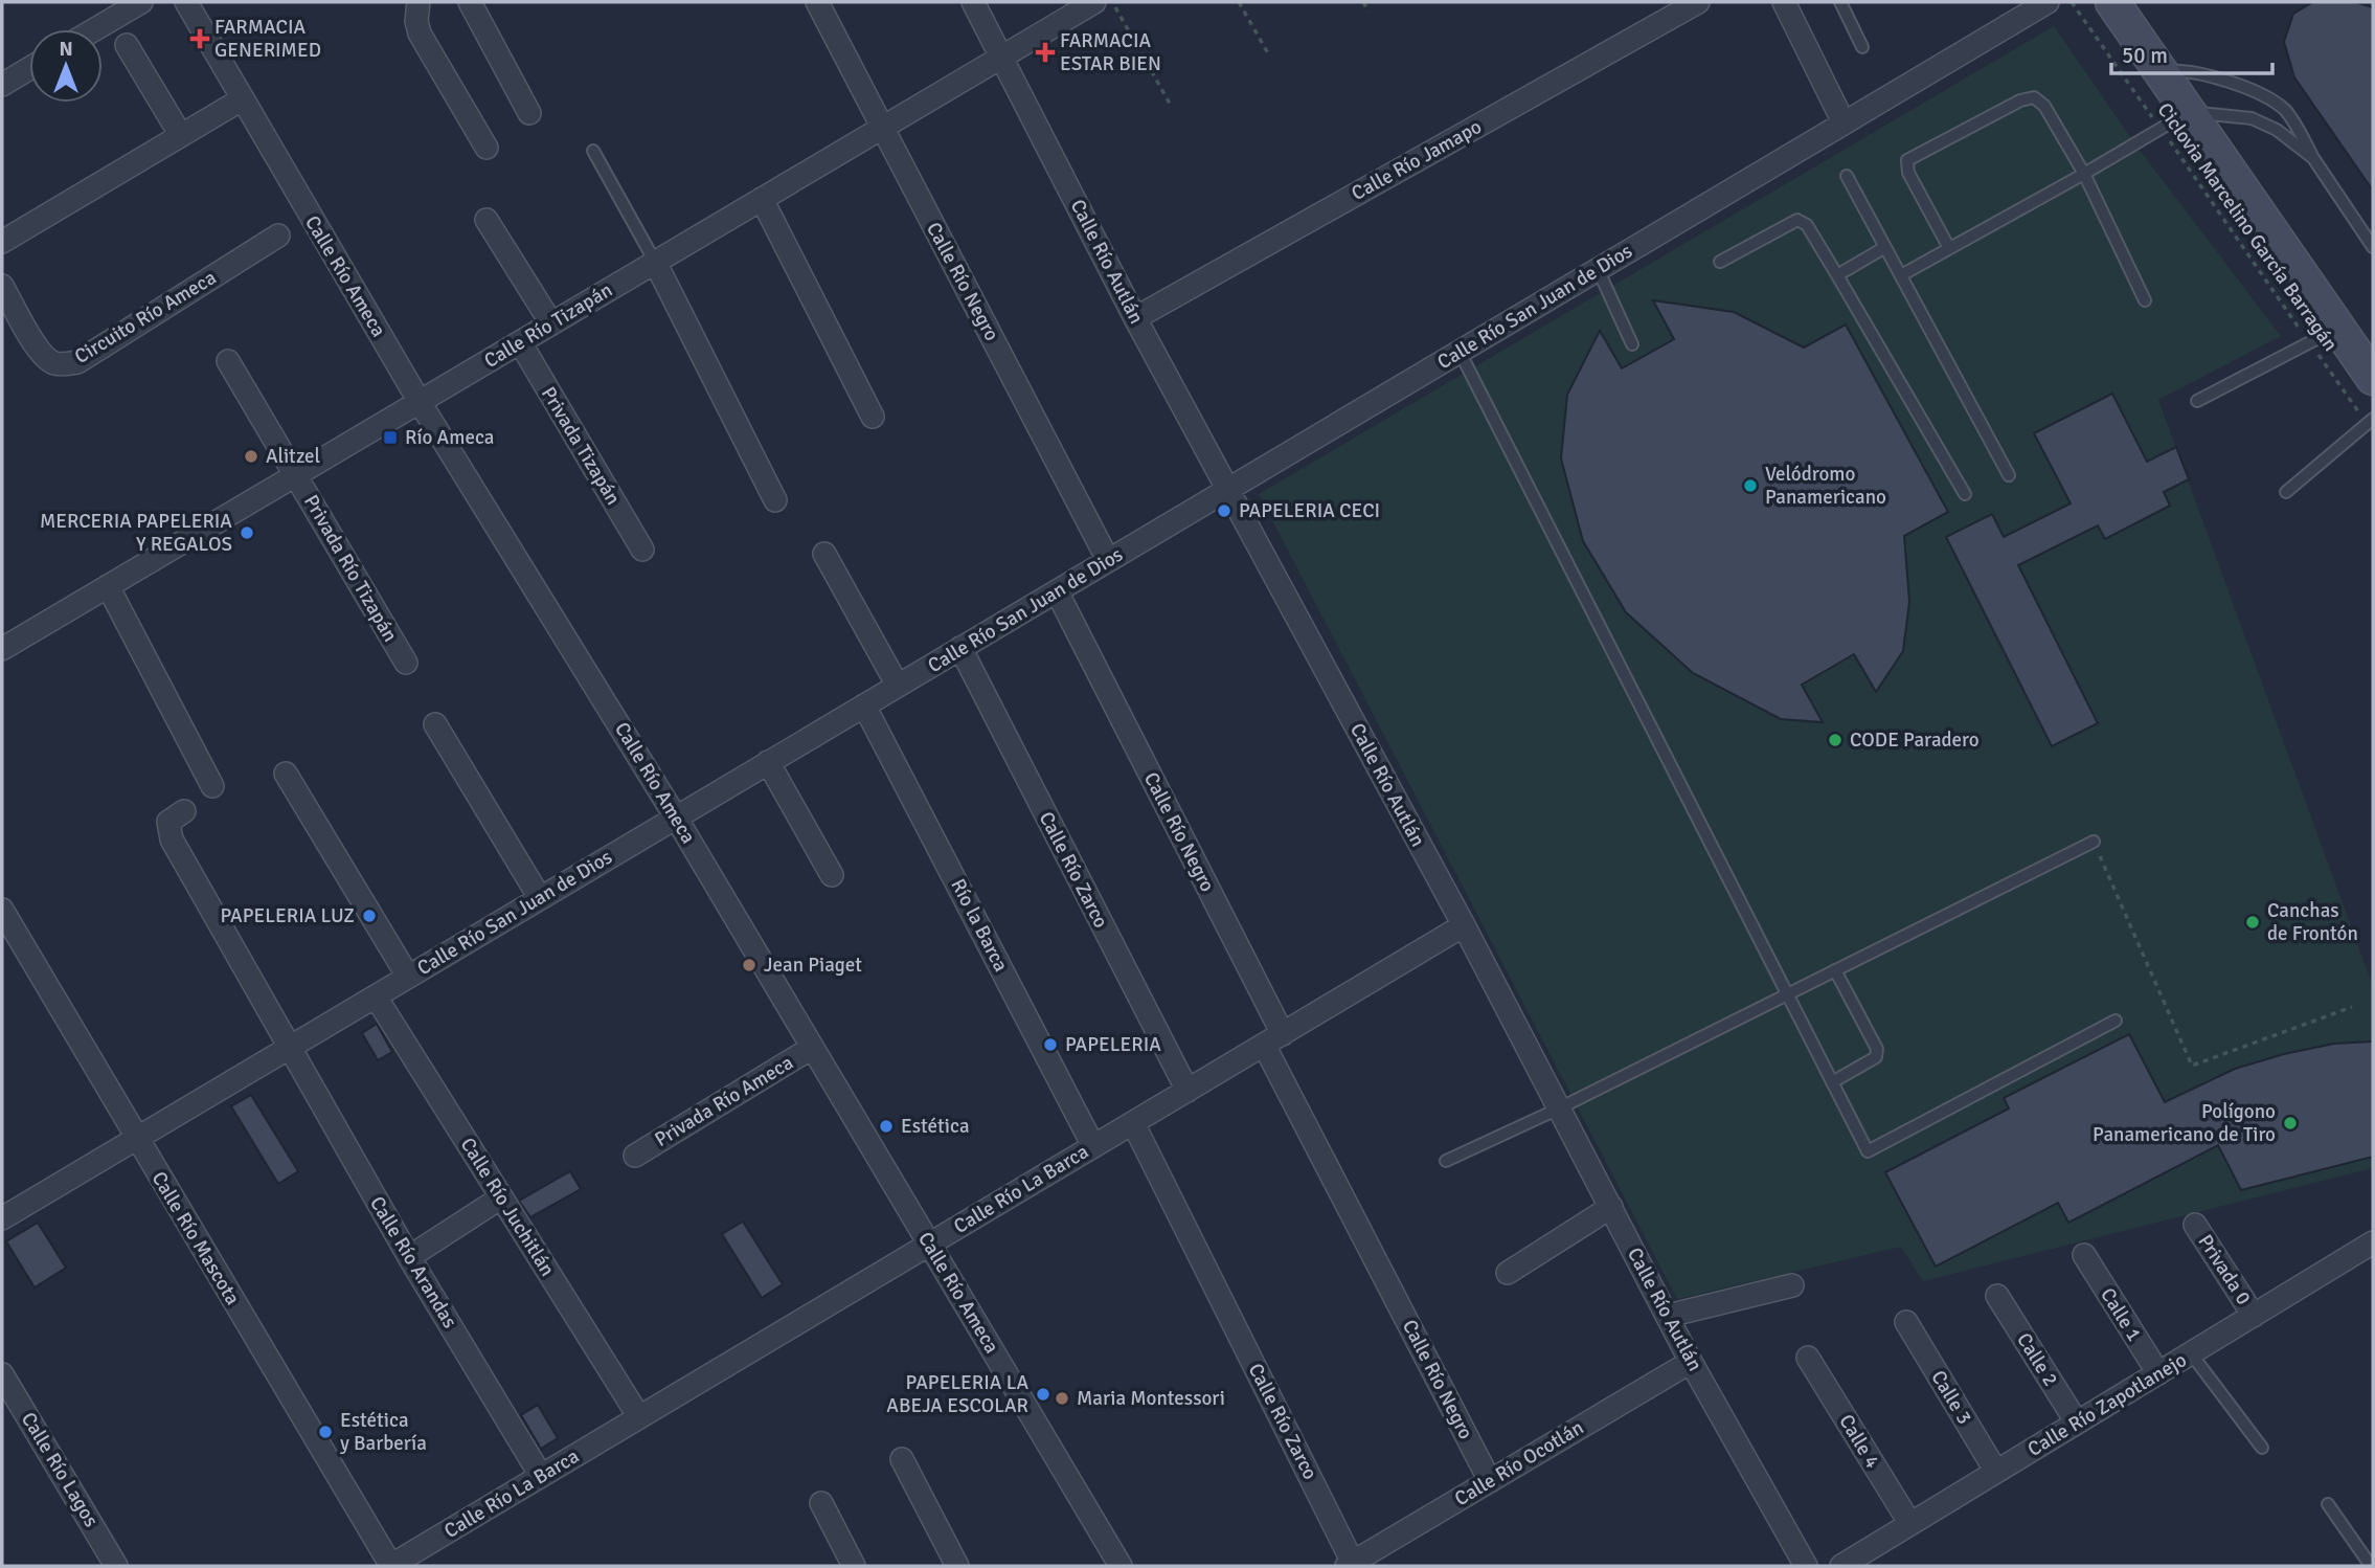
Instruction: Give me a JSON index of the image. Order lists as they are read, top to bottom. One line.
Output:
{"streets":{"street":["Calle Río Jamapo","Calle Río Autlán","Calle Río Ameca","Calle Río Negro","Calle Río San Juan de Dios","Circuito Río Ameca","Calle Río Tizapán","Privada Tizapán","Privada Río Tizapán","Calle Río Zarco","Río la Barca","Privada Río Ameca","Calle Río La Barca","Calle Río Juchitlán","Calle Río Mascota","Calle Río Arandas","Privada 0","Calle 1","Calle 2","Calle 3","Calle Río Zapotlanejo","Calle 4","Calle Río Ocotlán","Calle Río Lagos"],"path":["Ciclovia Marcelino García Barragán"]},"crossings":[["Calle Río Jamapo","Calle Río Autlán"],["Calle Río Autlán","Calle Río San Juan de Dios"],["Calle Río Autlán","Calle Río Tizapán"],["Calle Río Autlán","Calle Río La Barca"],["Calle Río Autlán","Calle Río Ocotlán"],["Calle Río Ameca","Calle Río San Juan de Dios"],["Calle Río Ameca","Calle Río Tizapán"],["Calle Río Ameca","Privada Río Ameca"],["Calle Río Ameca","Calle Río La Barca"],["Calle Río Negro","Calle Río San Juan de Dios"],["Calle Río Negro","Calle Río Tizapán"],["Calle Río Negro","Calle Río La Barca"],["Calle Río Negro","Calle Río Ocotlán"],["Calle Río San Juan de Dios","Calle Río Zarco"],["Calle Río San Juan de Dios","Río la Barca"],["Calle Río San Juan de Dios","Calle Río Juchitlán"],["Calle Río San Juan de Dios","Calle Río Mascota"],["Calle Río San Juan de Dios","Calle Río Arandas"],["Calle Río Tizapán","Privada Tizapán"],["Calle Río Tizapán","Privada Río Tizapán"],["Calle Río Zarco","Calle Río La Barca"],["Calle Río Zarco","Calle Río Ocotlán"],["Río la Barca","Calle Río La Barca"],["Calle Río La Barca","Calle Río Juchitlán"],["Calle Río La Barca","Calle Río Mascota"],["Calle Río La Barca","Calle Río Arandas"],["Privada 0","Calle Río Zapotlanejo"],["Calle 1","Calle Río Zapotlanejo"],["Calle 2","Calle Río Zapotlanejo"],["Calle 3","Calle Río Zapotlanejo"],["Calle Río Zapotlanejo","Calle 4"]],"places":{"health":["FARMACIA GENERIMED","FARMACIA ESTAR BIEN"],"transit":["Río Ameca"],"other":["Alitzel","Velódromo Panamericano","PAPELERIA CECI","MERCERIA PAPELERIA Y REGALOS","CODE Paradero","PAPELERIA LUZ","Canchas de Frontón","Jean Piaget","PAPELERIA","Polígono Panamericano de Tiro","Estética","PAPELERIA LA ABEJA ESCOLAR","Maria Montessori","Estética y Barbería"]},"scale_bar":"50 m","north":"top"}
